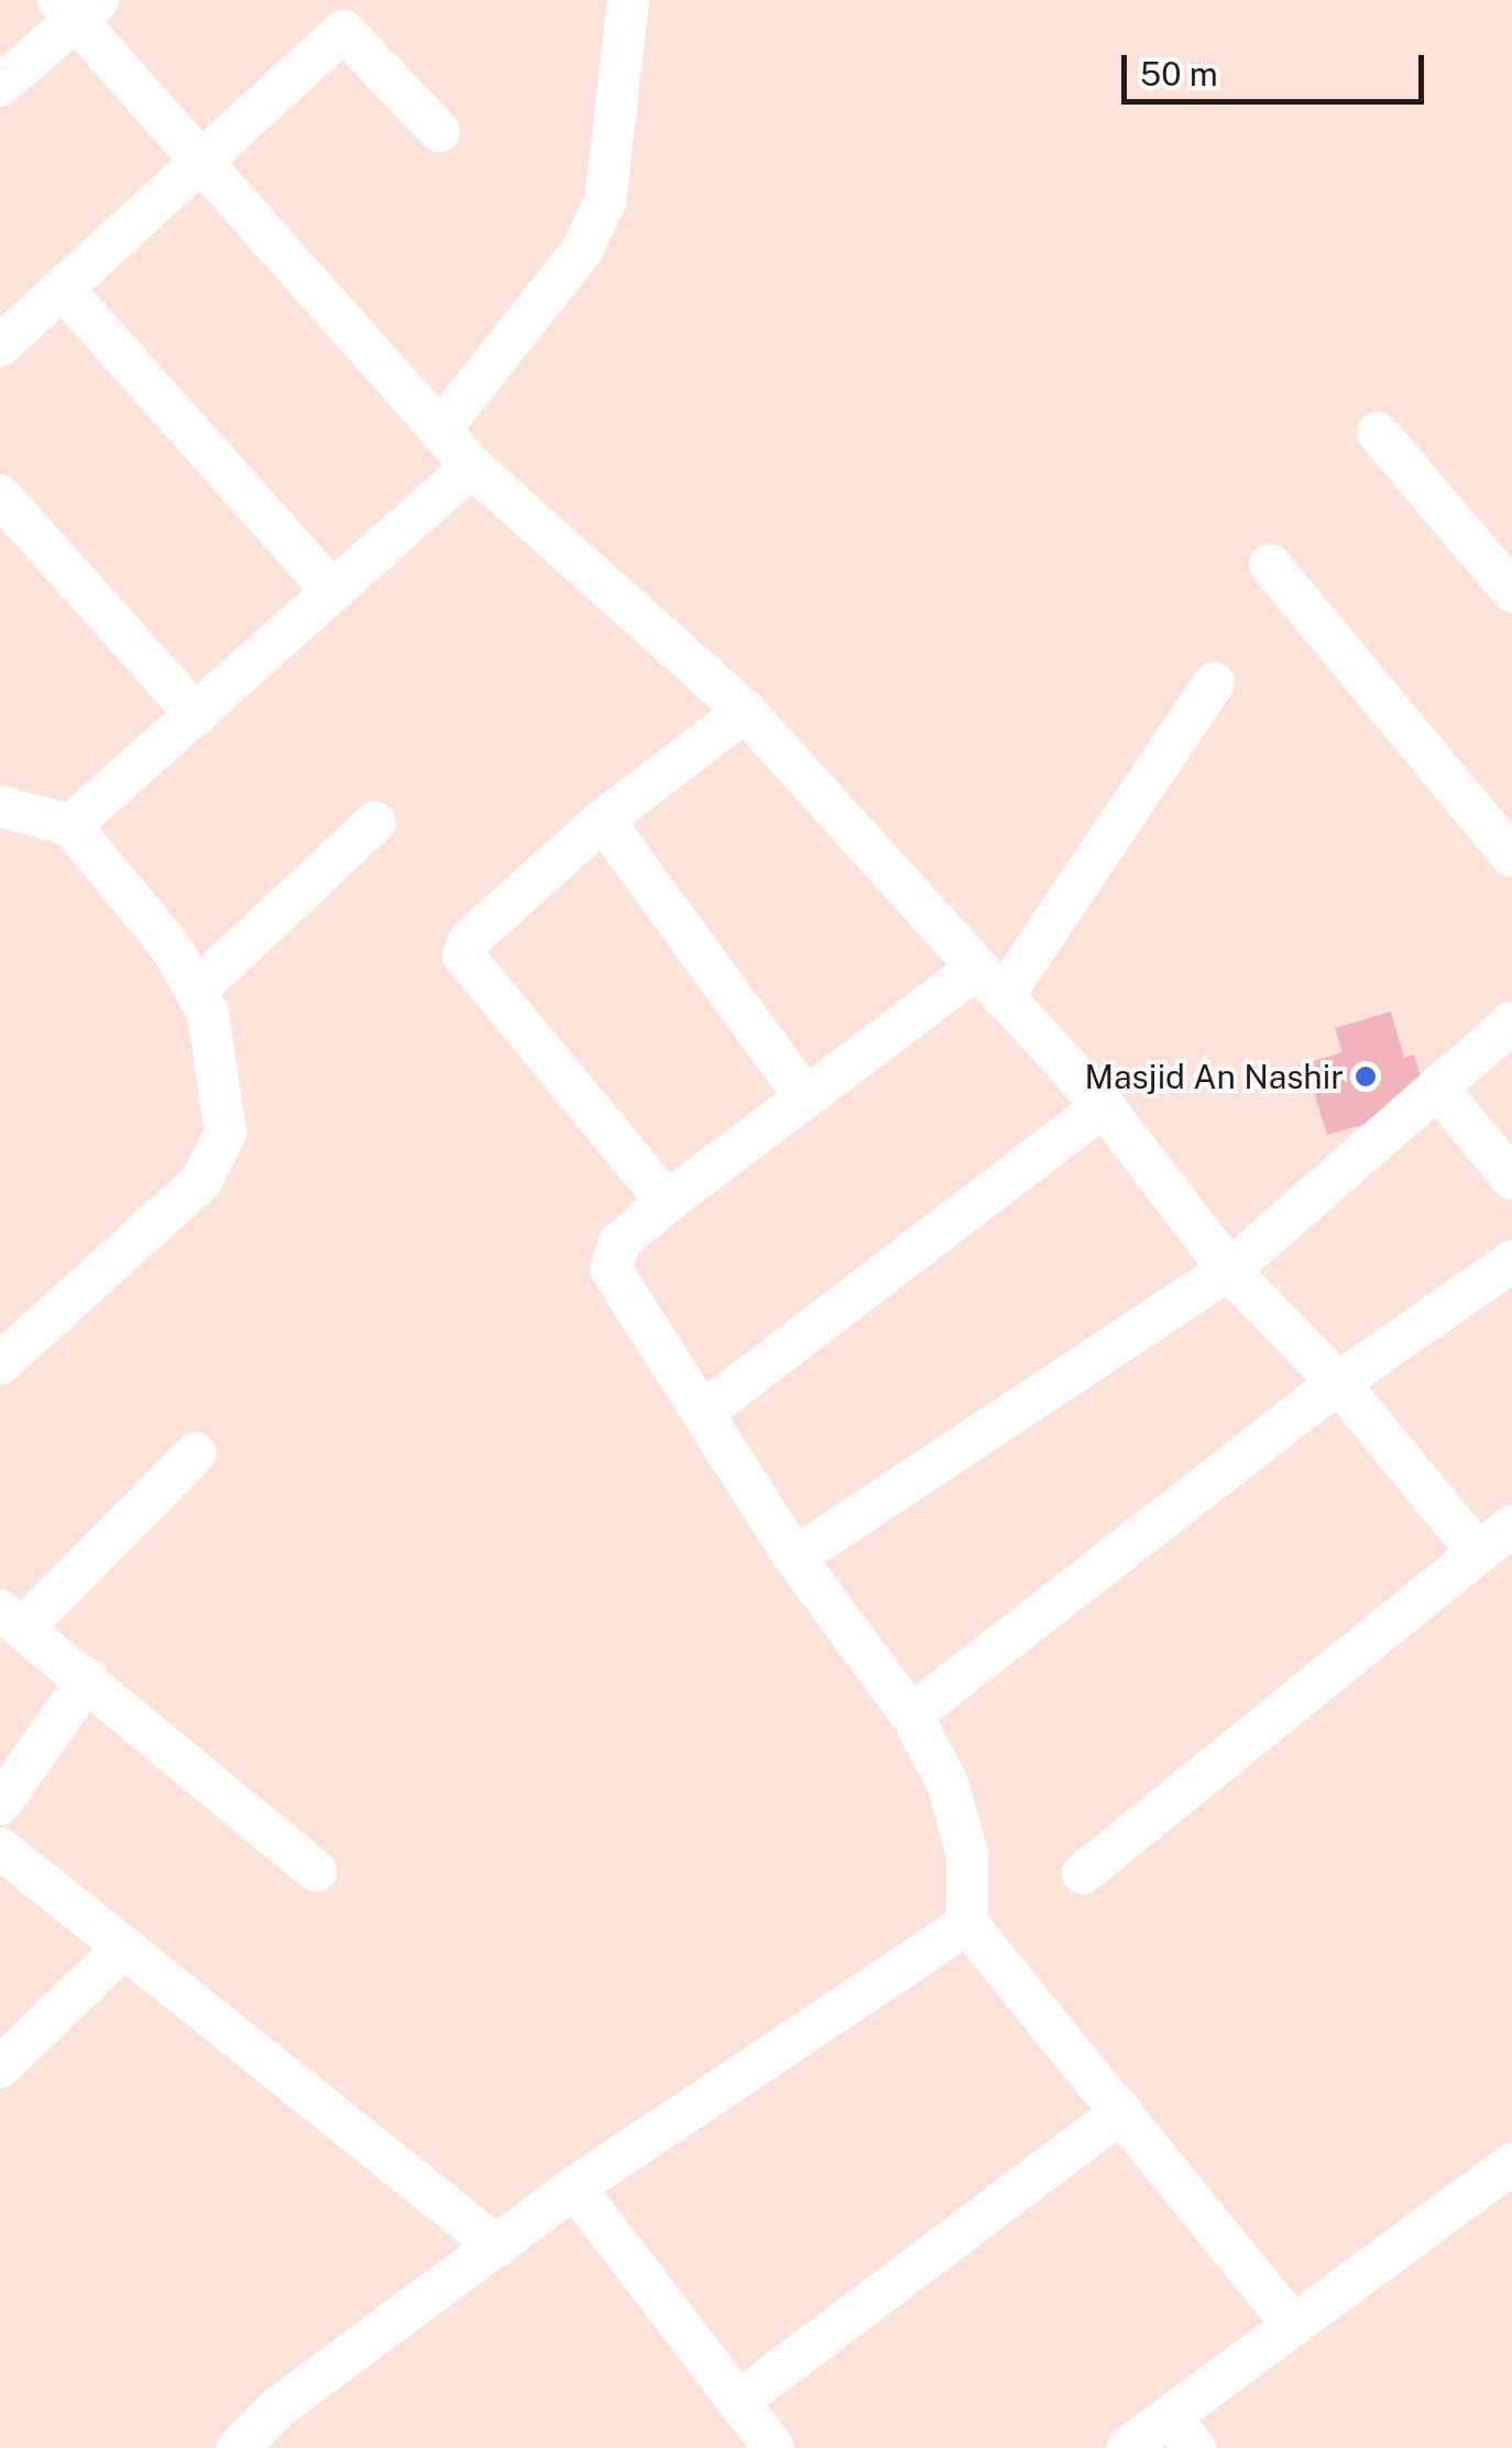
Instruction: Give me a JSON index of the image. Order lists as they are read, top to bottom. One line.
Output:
{"places":["Masjid An Nashir"],"scale_bar":"50 m"}
